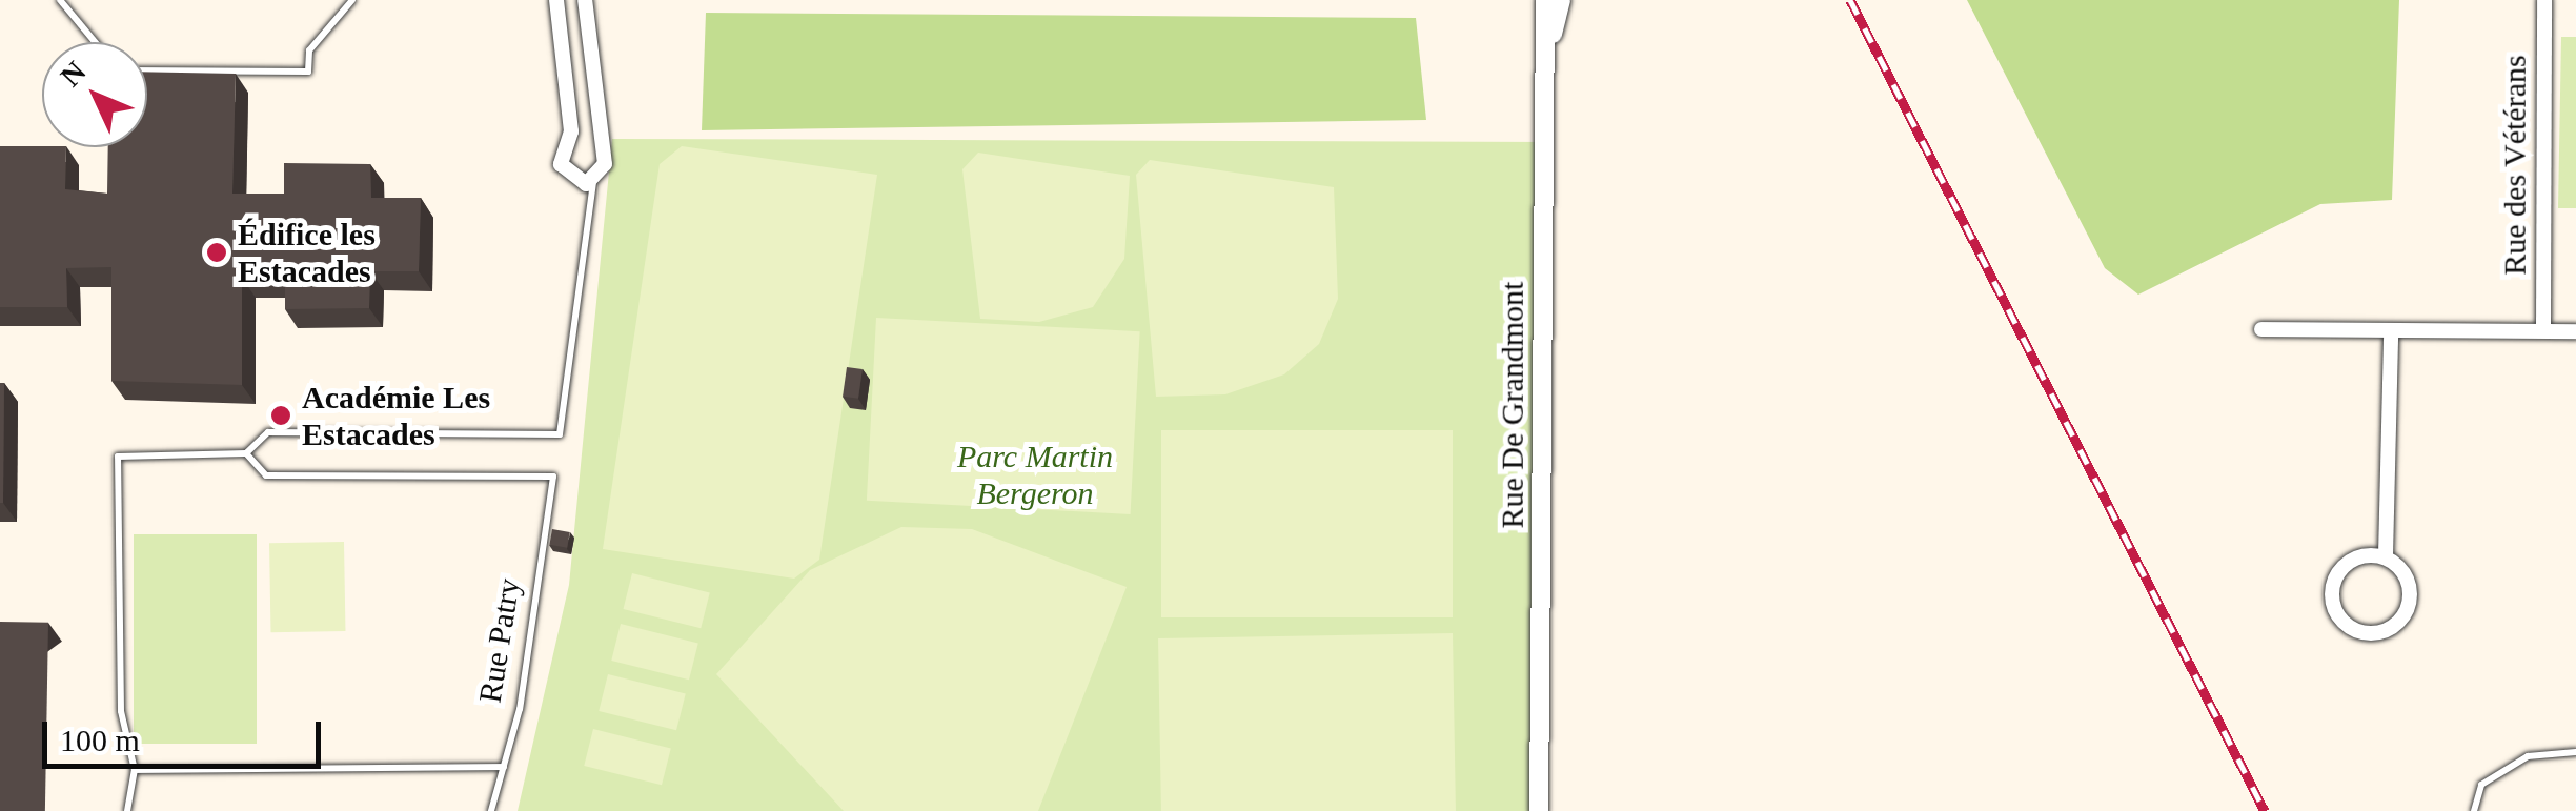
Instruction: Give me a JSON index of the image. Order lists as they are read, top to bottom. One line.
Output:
{"streets":{"street":["Rue des Vétérans","Rue De Grandmont"],"lane":["Rue Patry"]},"parks":["Parc Martin Bergeron"],"places":["Édifice les Estacades","Académie Les Estacades"],"scale_bar":"100 m","north":"top left"}
